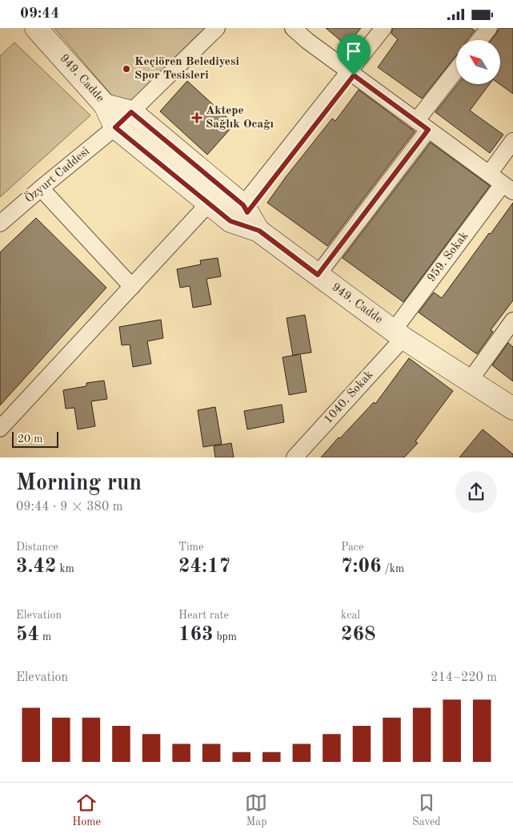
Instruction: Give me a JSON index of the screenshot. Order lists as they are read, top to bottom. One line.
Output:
{"streets":{"street":["949. Cadde","Özyurt Caddesi","959. Sokak","1040. Sokak"]},"crossings":[["949. Cadde","Özyurt Caddesi"],["949. Cadde","959. Sokak"],["949. Cadde","1040. Sokak"],["959. Sokak","1040. Sokak"]],"places":{"other":["Keçiören Belediyesi Spor Tesisleri"],"health":["Aktepe Sağlık Ocağı"]},"scale_bar":"20 m","north":"top left","page":{"status":"09:44","scale":"20 m","heading":["Morning run","09:44 · 9 × 380 m"],"stats":[["Distance","3.42 km"],["Time","24:17"],["Pace","7:06 /km"],["Elevation","54 m"],["Heart rate","163 bpm"],["kcal","268"]],"chart":["Elevation","214–220 m"],"tabs":["Home","Map","Saved"]}}
